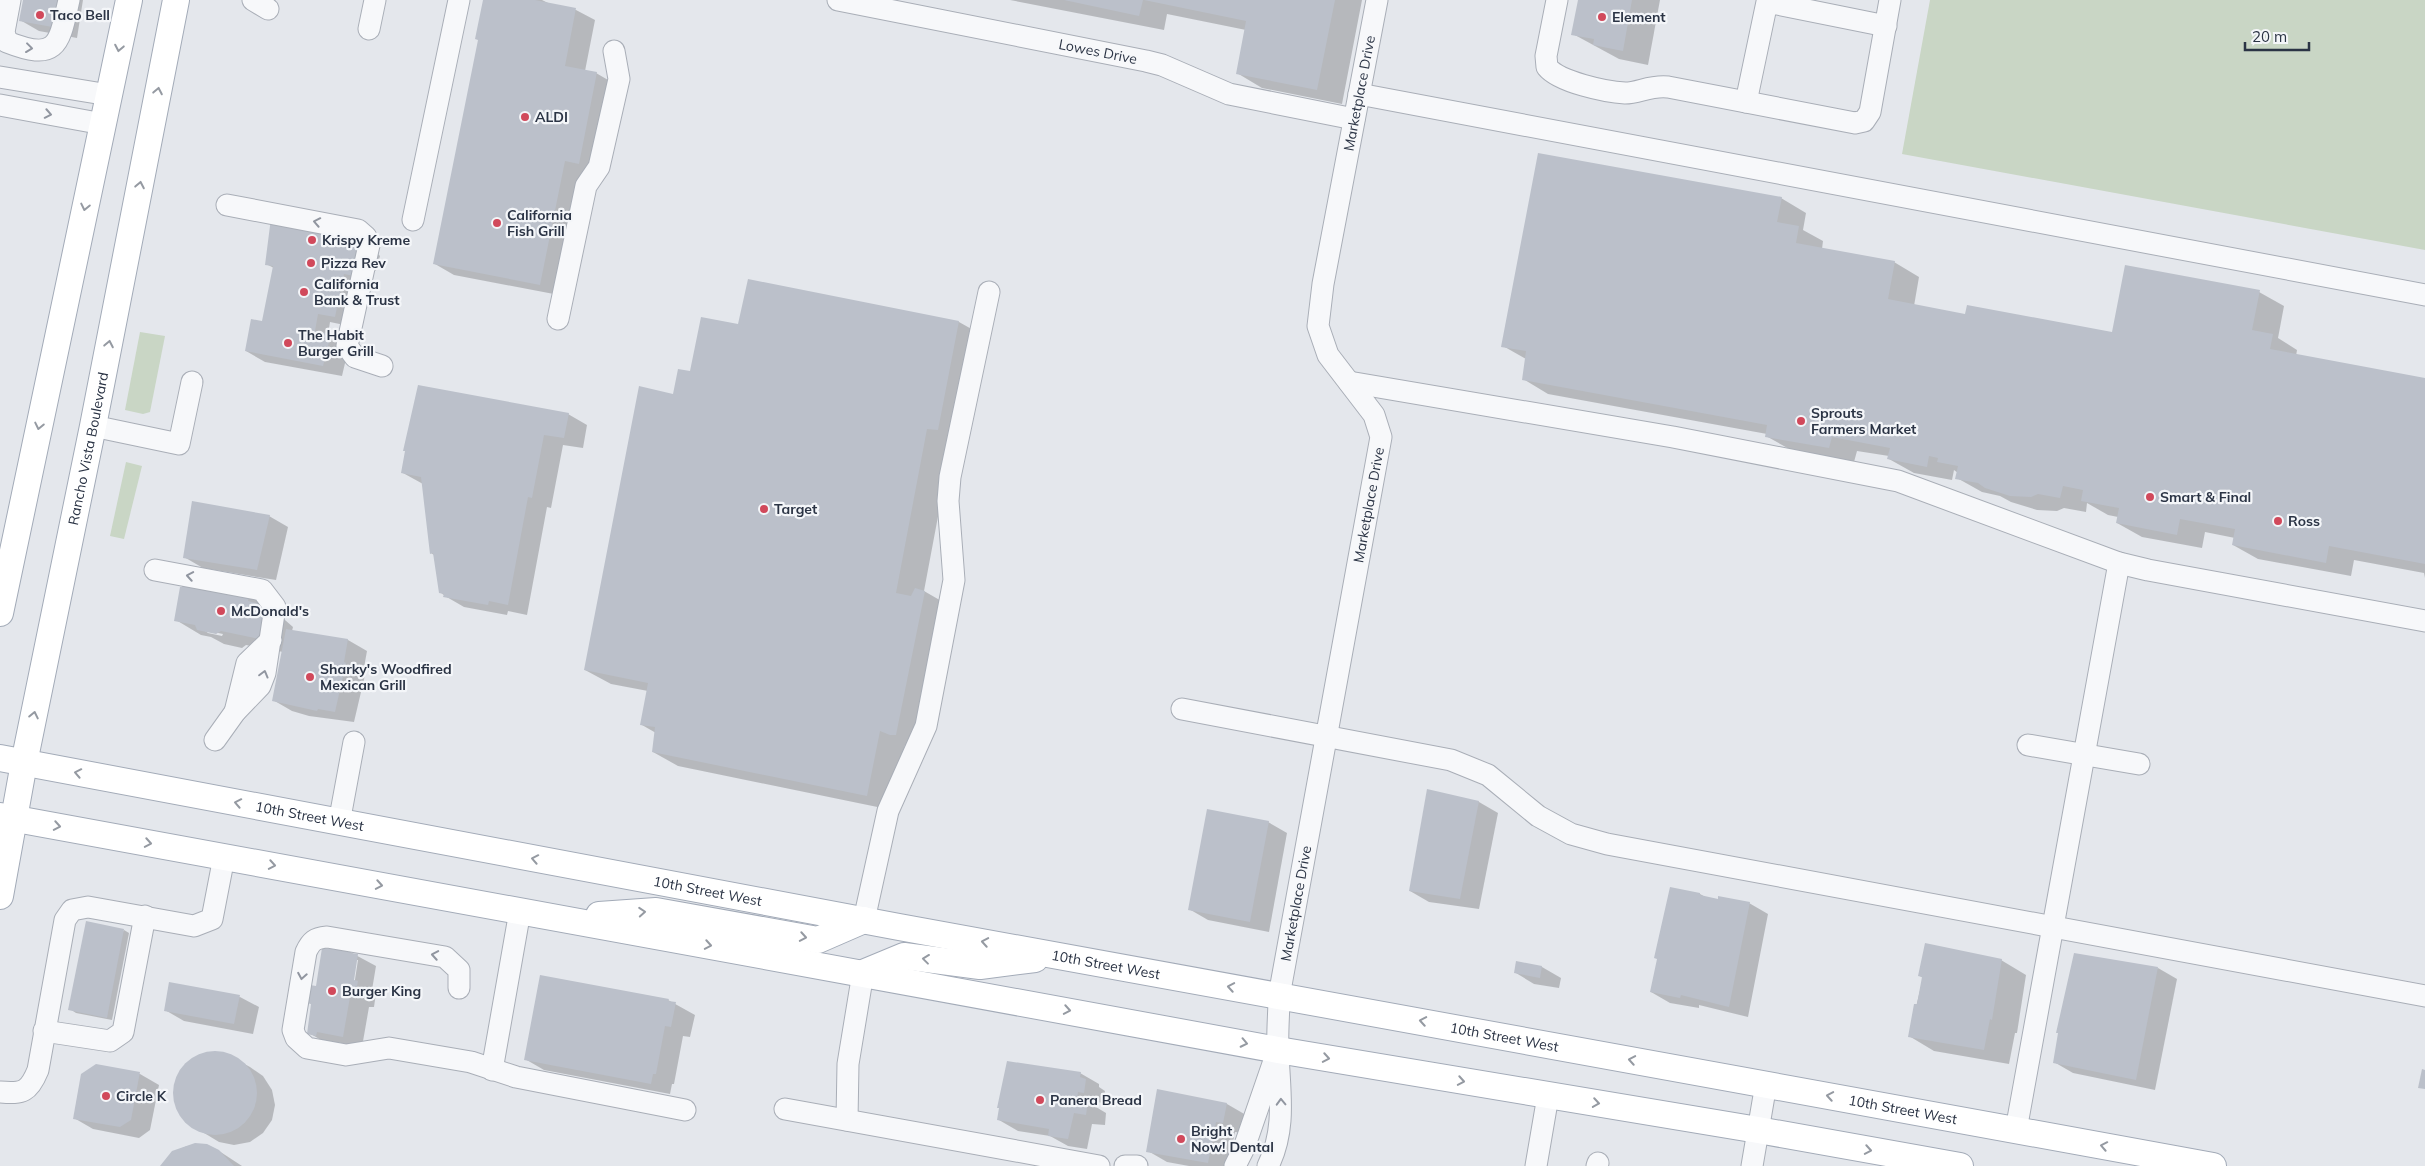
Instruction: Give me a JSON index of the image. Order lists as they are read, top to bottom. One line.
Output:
{"streets":{"main road":["Rancho Vista Boulevard","10th Street West"],"street":["Lowes Drive","Marketplace Drive"]},"crossings":[["Lowes Drive","Marketplace Drive"],["Marketplace Drive","10th Street West"],["Rancho Vista Boulevard","10th Street West"]],"places":["Taco Bell","Element","ALDI","California Fish Grill","Krispy Kreme","Pizza Rev","California Bank & Trust","The Habit Burger Grill","Sprouts Farmers Market","Smart & Final","Target","Ross","McDonald's","Sharky's Woodfired Mexican Grill","Burger King","Circle K","Panera Bread","Bright Now! Dental"],"scale_bar":"20 m"}
